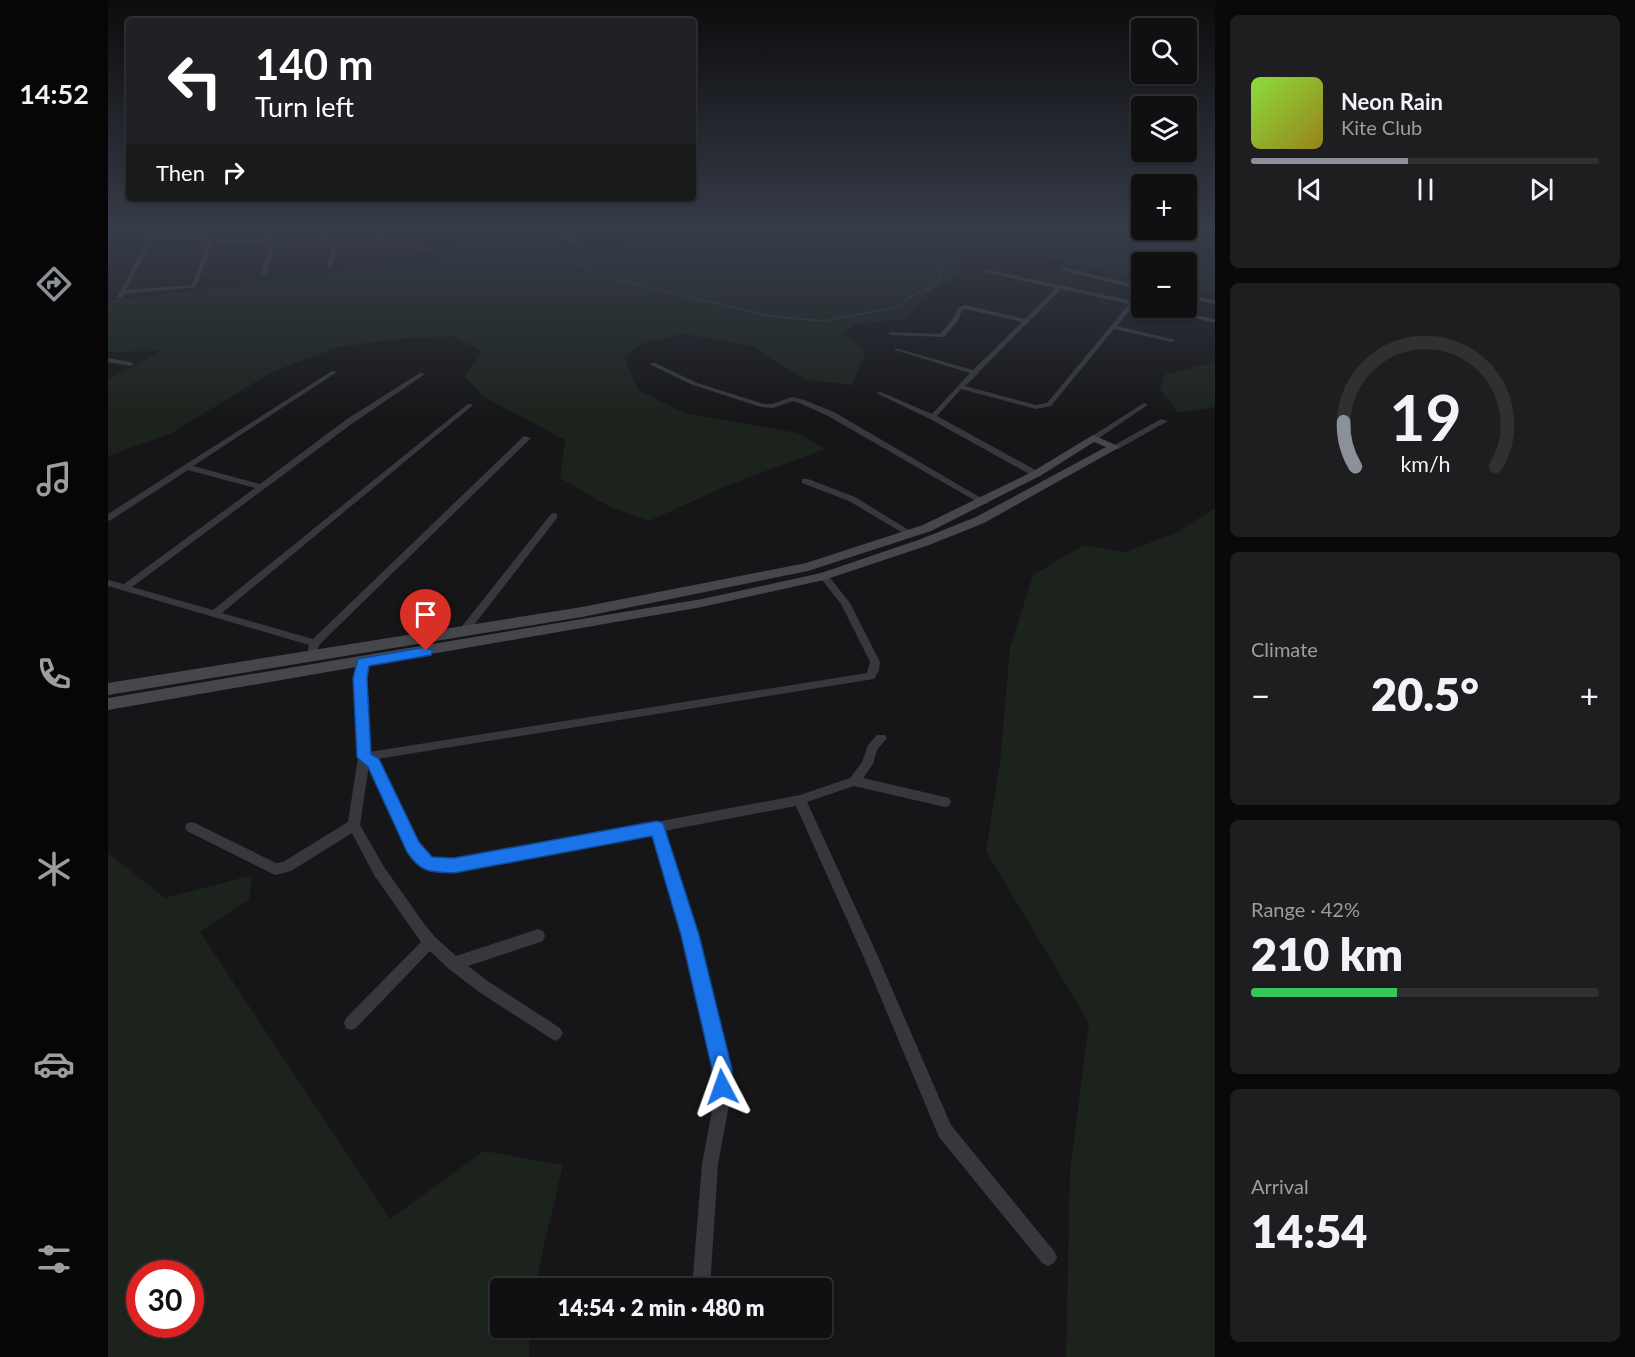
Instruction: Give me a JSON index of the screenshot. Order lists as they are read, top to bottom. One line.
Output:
{"page":{"tabs":"14:52","map_buttons":["+","−"],"turn":["140 m","Turn left"],"song":["Neon Rain","Kite Club"],"then":"Then","tile":["Climate",["Range · 42%","210 km"],["Arrival","14:54"]],"heat":["−","20.5°","+"],"limit":"30","trip":"14:54 · 2 min · 480 m","gauge":["19","km/h"]}}
